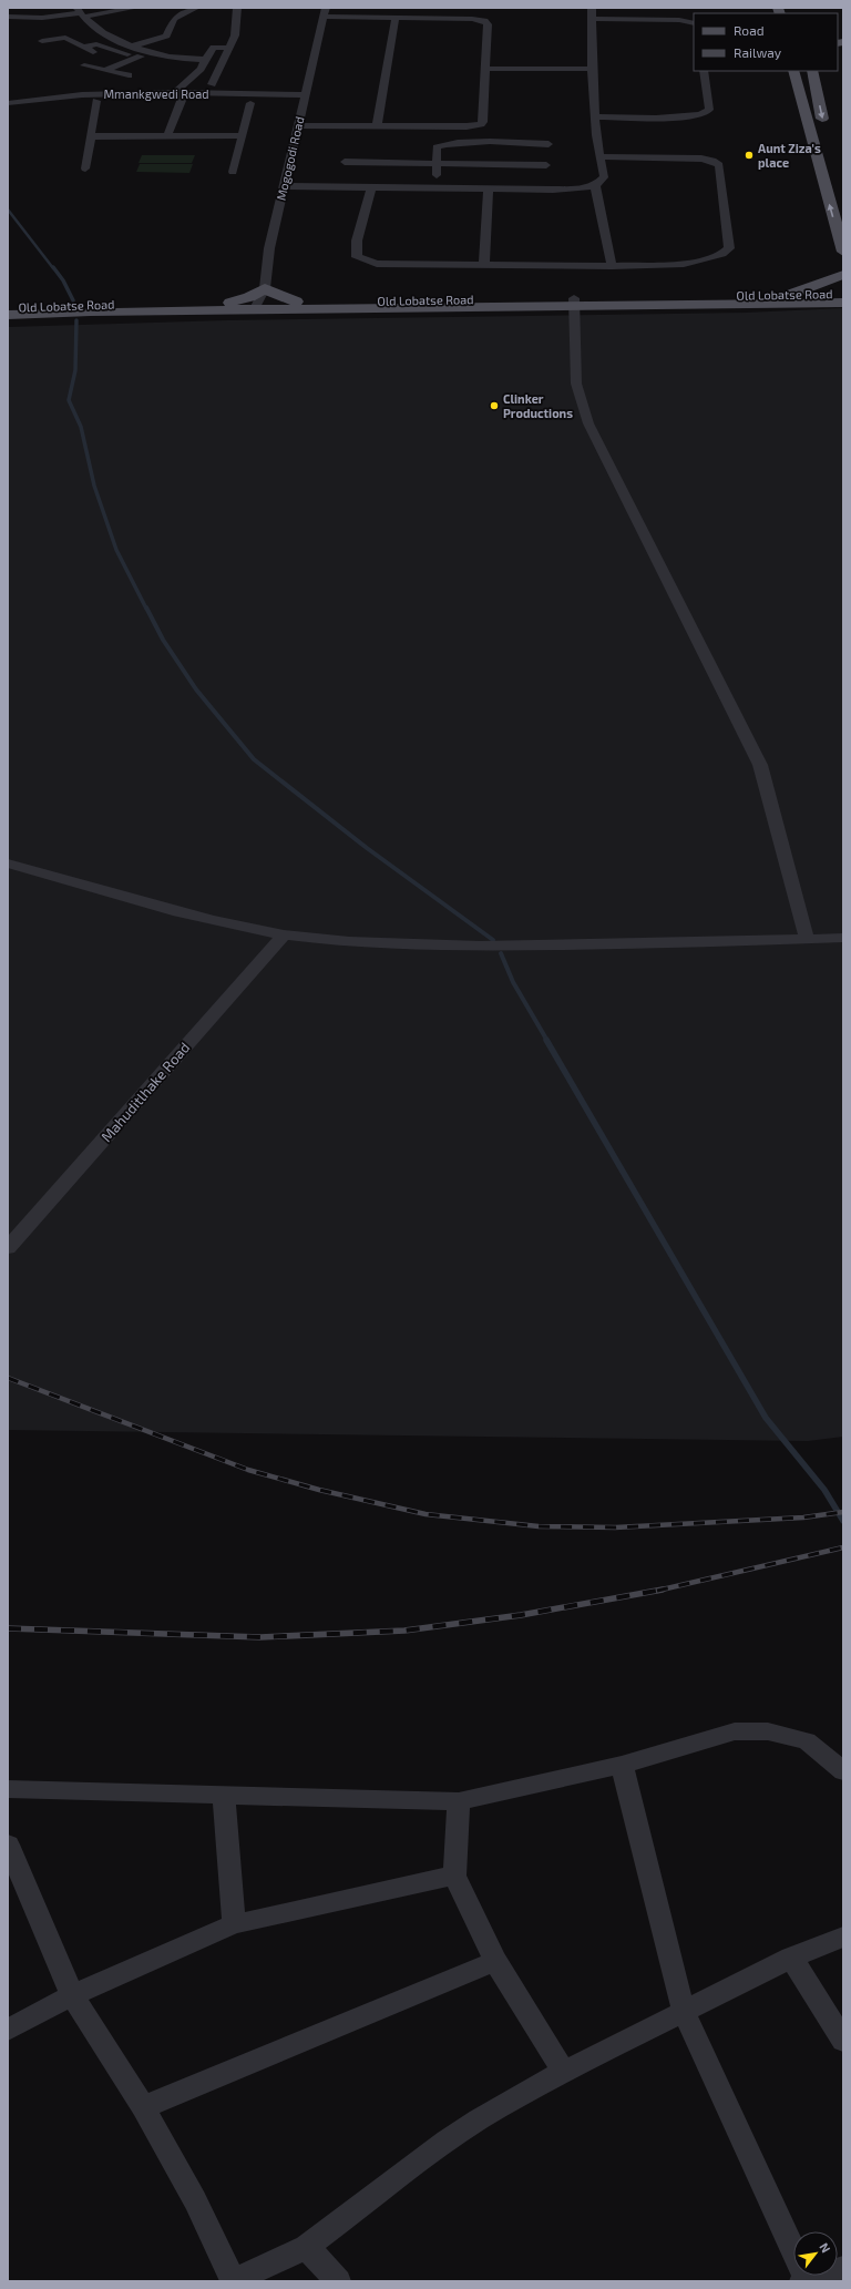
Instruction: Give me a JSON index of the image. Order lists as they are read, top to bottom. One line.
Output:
{"streets":{"main road":["Old Lobatse Road"],"street":["Mmankgwedi Road","Mogogodi Road","Mahuditlhake Road"]},"crossings":[["Mmankgwedi Road","Mogogodi Road"],["Mogogodi Road","Old Lobatse Road"]],"places":["Aunt Ziza's place","Clinker Productions"],"legend":["Road","Railway"],"north":"top right"}
